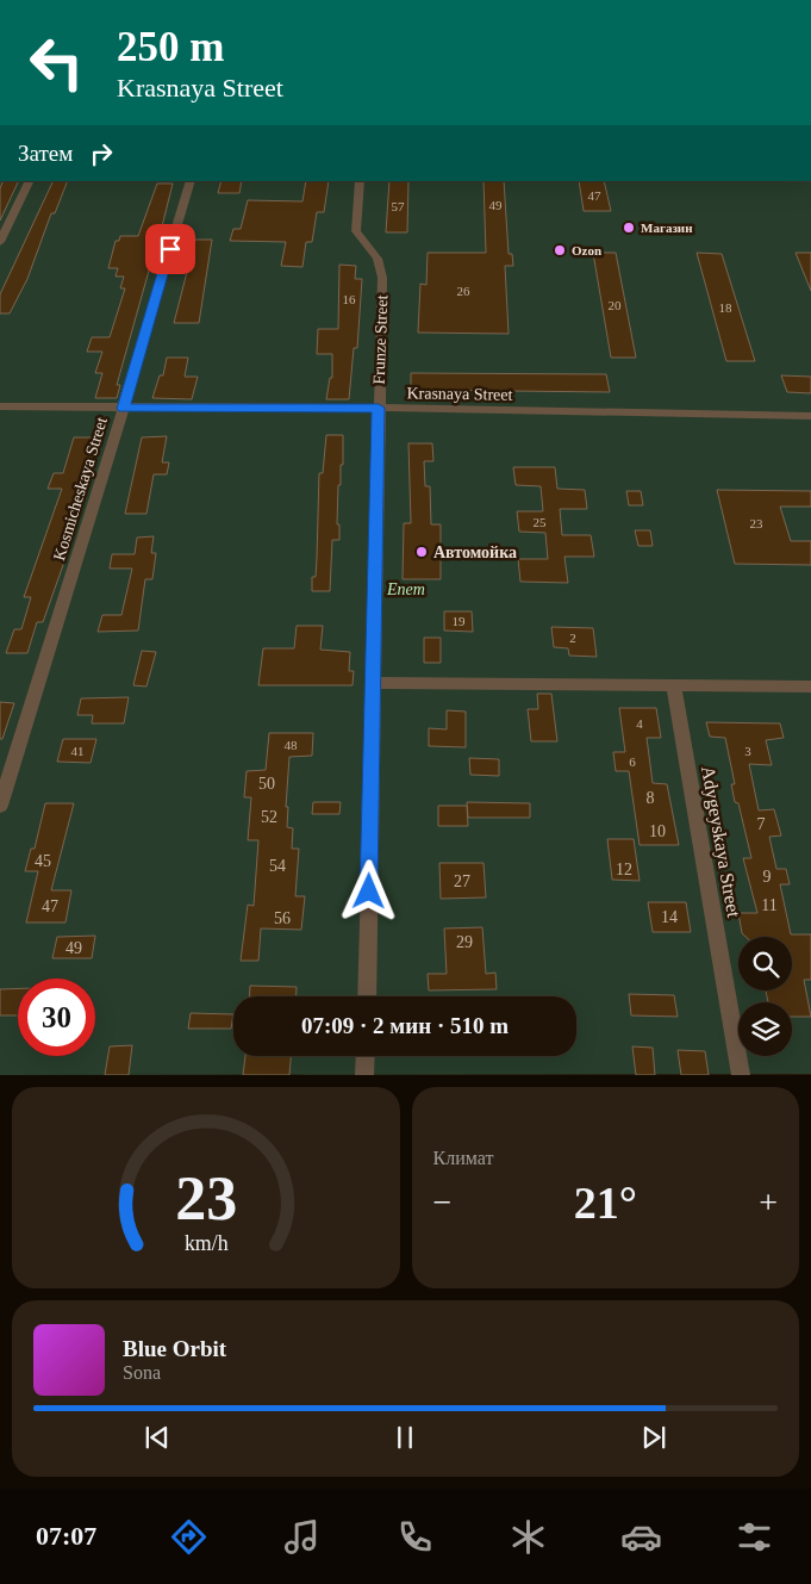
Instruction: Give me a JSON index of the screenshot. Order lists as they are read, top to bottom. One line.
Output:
{"streets":{"street":["Frunze Street","Krasnaya Street","Kosmicheskaya Street","Adygeyskaya Street"]},"crossings":[["Frunze Street","Krasnaya Street"],["Krasnaya Street","Kosmicheskaya Street"]],"parks":["Enem"],"places":["Магазин","Ozon","Автомойка"],"house_numbers":["47","49","57","26","16","20","18","25","23","19","2","4","48","41","3","6","50","8","52","7","10","45","54","12","9","27","11","47","14","56","29","49"],"page":{"turn":["250 m","Krasnaya Street"],"then":"Затем","limit":"30","trip":"07:09 · 2 мин · 510 m","tile":"Климат","heat":["−","21°","+"],"song":["Blue Orbit","Sona"],"tabs":"07:07","gauge":["23","km/h"]}}
